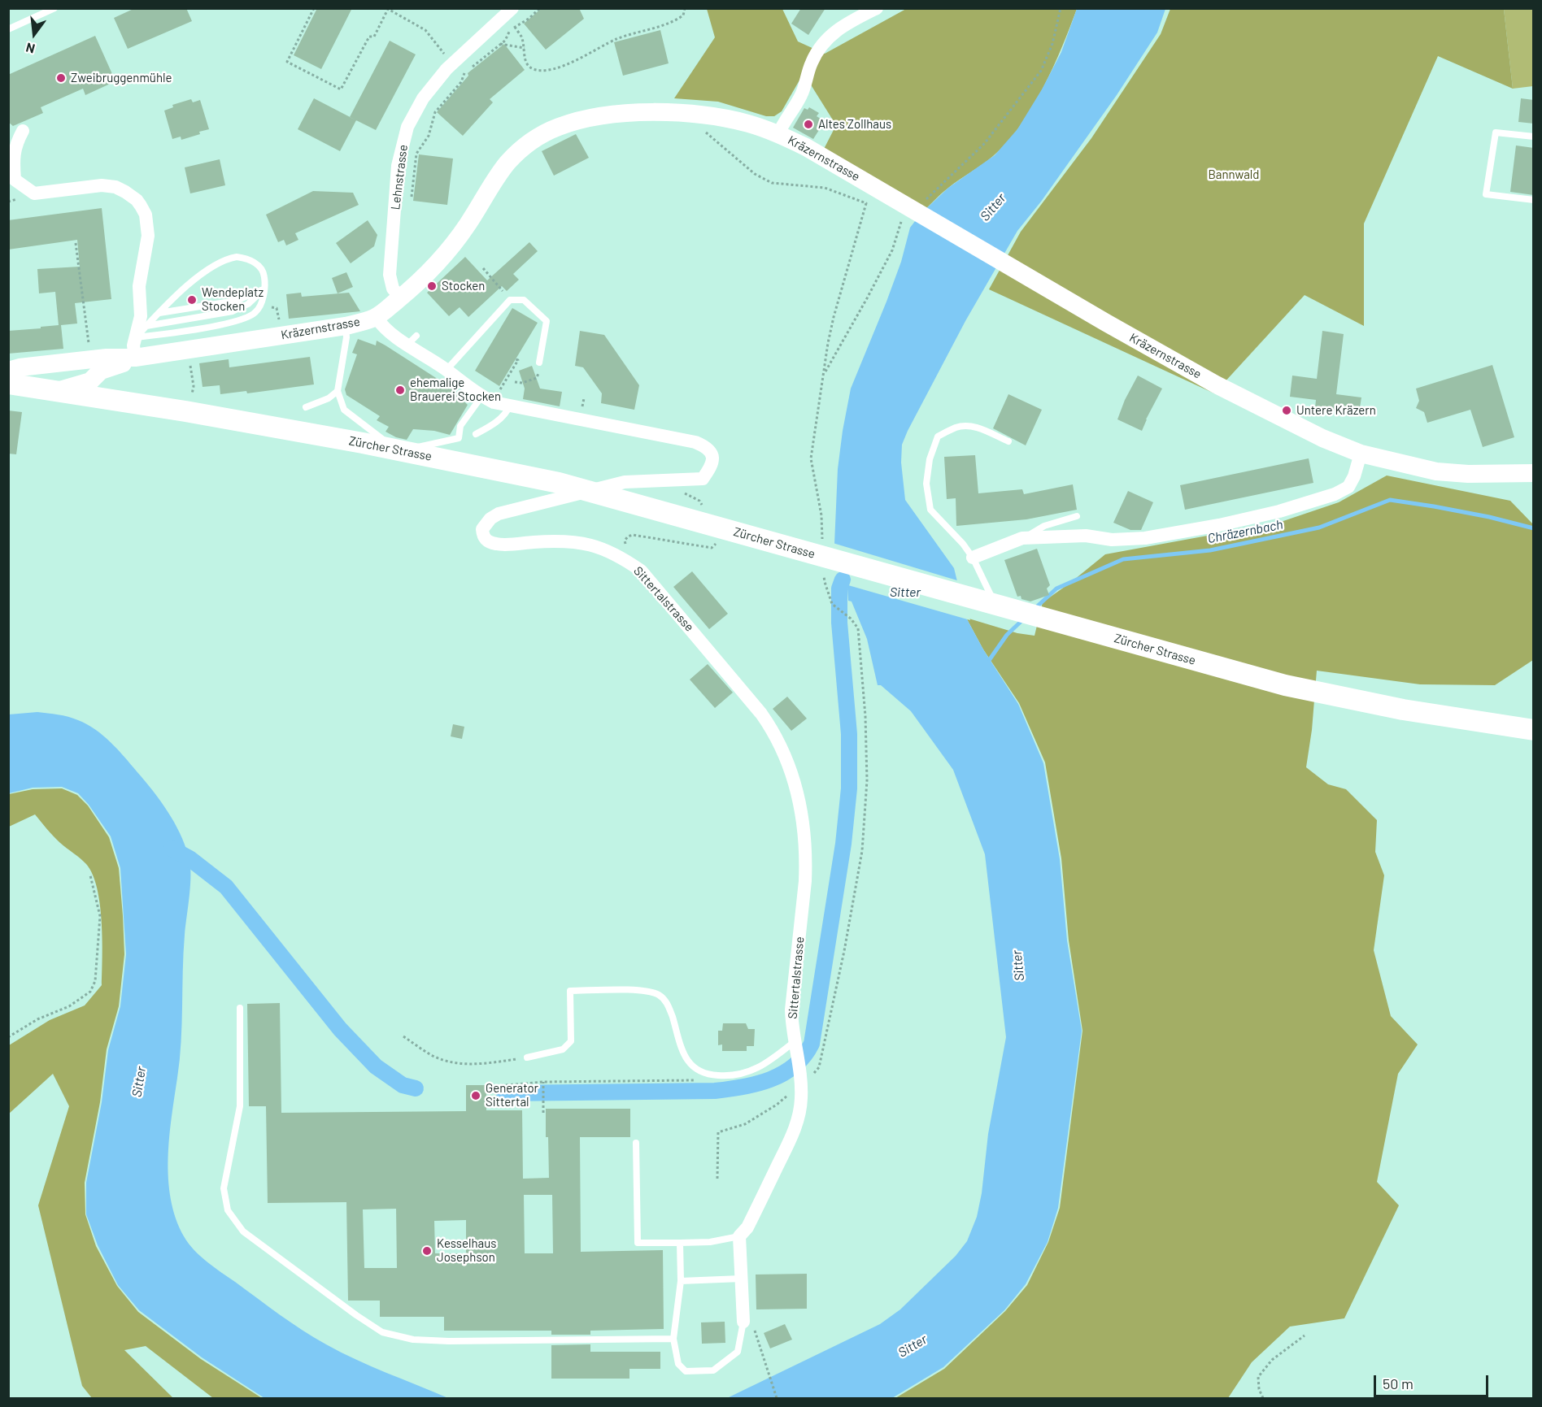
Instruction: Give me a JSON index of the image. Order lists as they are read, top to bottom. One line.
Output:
{"streets":{"main road":["Zürcher Strasse"],"street":["Kräzernstrasse","Lehnstrasse","Sittertalstrasse"]},"crossings":[["Kräzernstrasse","Lehnstrasse"],["Kräzernstrasse","Zürcher Strasse"],["Kräzernstrasse","Sittertalstrasse"]],"water":["Sitter","Chräzernbach"],"parks":["Bannwald"],"places":["Zweibruggenmühle","Altes Zollhaus","Stocken","Wendeplatz Stocken","ehemalige Brauerei Stocken","Untere Kräzern","Generator Sittertal","Kesselhaus Josephson"],"scale_bar":"50 m","north":"bottom"}
